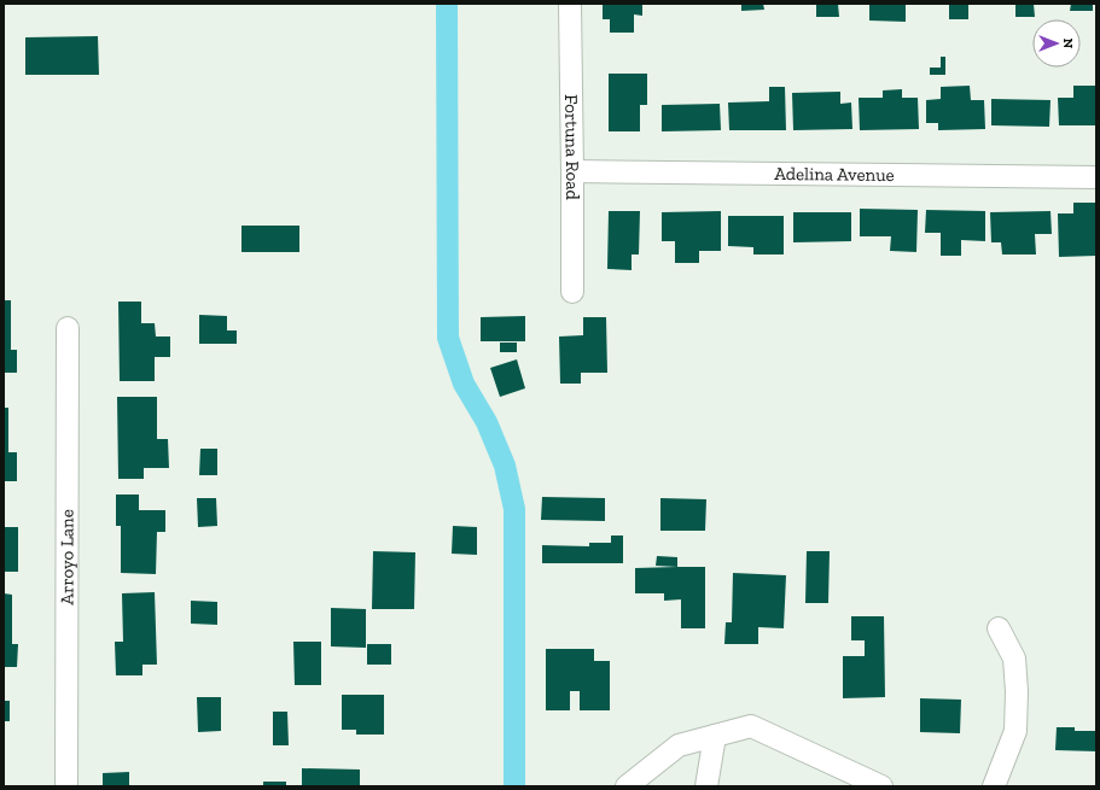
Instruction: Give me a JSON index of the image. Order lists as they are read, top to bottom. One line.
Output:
{"streets":{"street":["Fortuna Road","Adelina Avenue","Arroyo Lane"]},"crossings":[["Fortuna Road","Adelina Avenue"]],"north":"right"}
